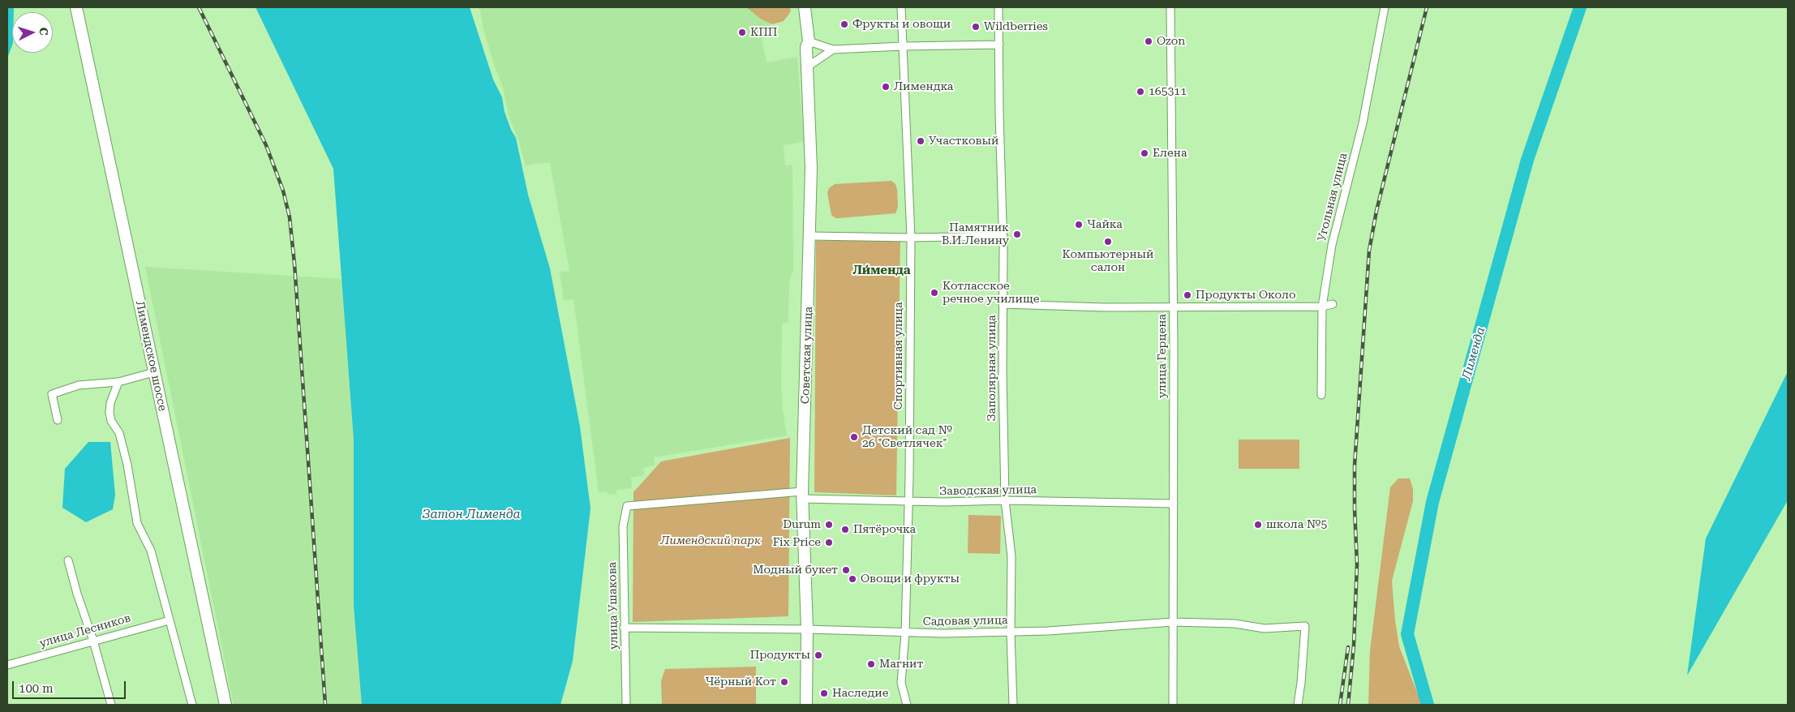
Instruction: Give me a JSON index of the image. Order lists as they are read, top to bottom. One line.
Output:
{"streets":{"main road":["Советская улица","Лимендское шоссе"],"street":["Угольная улица","Спортивная улица","улица Герцена","Заполярная улица","Заводская улица","улица Ушакова","Садовая улица","улица Лесников"]},"crossings":[["Советская улица","Заводская улица"],["Советская улица","Садовая улица"],["Спортивная улица","Заводская улица"],["Спортивная улица","Садовая улица"],["улица Герцена","Заводская улица"],["улица Герцена","Садовая улица"],["Заполярная улица","Заводская улица"],["Заполярная улица","Садовая улица"],["Заводская улица","улица Ушакова"],["улица Ушакова","Садовая улица"]],"districts":["Ли́менда"],"water":["Лименда","Затон Лименда"],"parks":["Лимендский парк"],"places":["Фрукты и овощи","Wildberries","КПП","Ozon","Лимендка","165311","Участковый","Елена","Чайка","Памятник В.И.Ленину","Компьютерный салон","Котласское речное училище","Продукты Около","Детский сад № 26 \"Светлячек\"","Durum","школа №5","Пятёрочка","Fix Price","Модный букет","Овощи и фрукты","Продукты","Магнит","Чёрный Кот","Наследие"],"scale_bar":"100 m","north":"right"}
